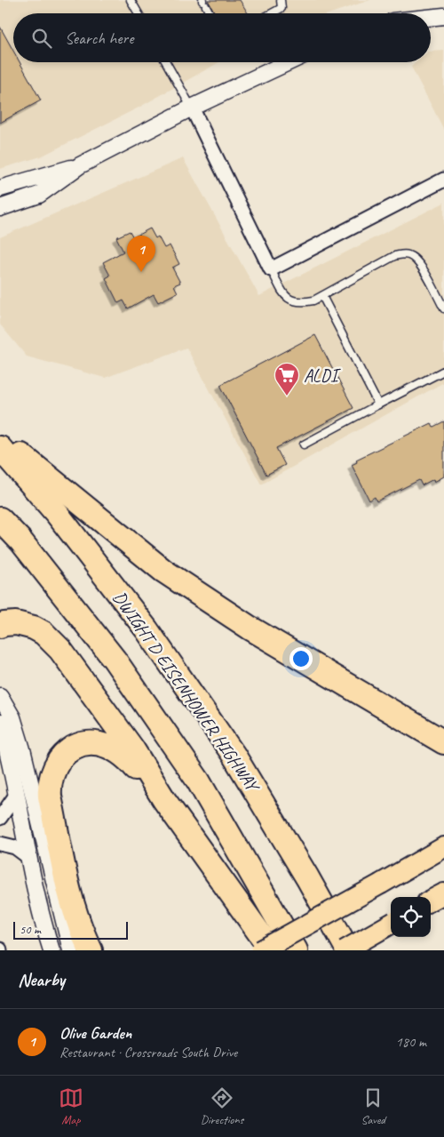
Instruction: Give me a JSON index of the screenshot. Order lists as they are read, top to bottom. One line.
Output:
{"streets":{"highway":["DWIGHT D EISENHOWER HIGHWAY"]},"places":{"supermarket":["ALDI"]},"scale_bar":"50 m","page":{"search":"Search here","pins":"1","scale":"50 m","heading":"Nearby","list":[{"mark":"1","name":"Olive Garden","note":"Restaurant · Crossroads South Drive","value":"180 m"}],"nav":["Map","Directions","Saved"]}}
